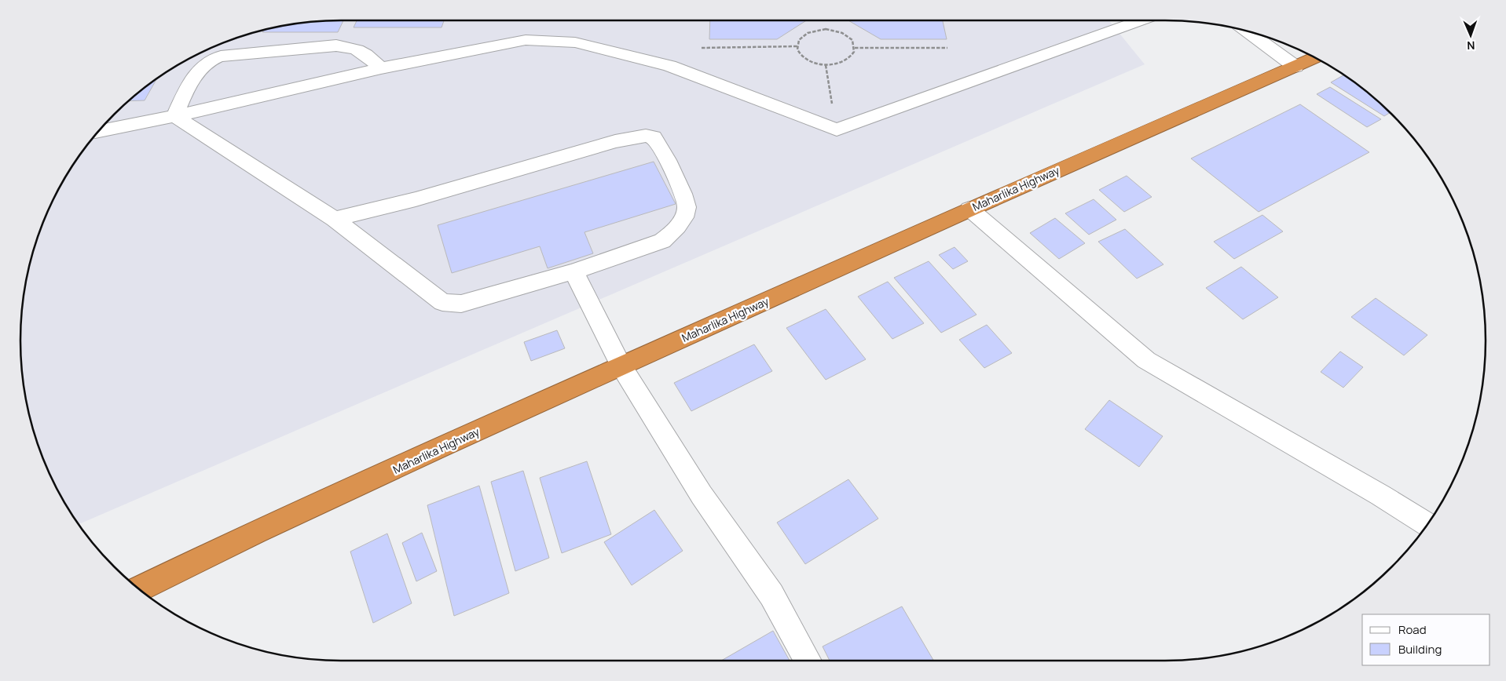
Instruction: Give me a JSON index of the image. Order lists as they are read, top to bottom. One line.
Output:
{"streets":{"highway":["Maharlika Highway"]},"legend":["Road","Building"],"north":"bottom"}
